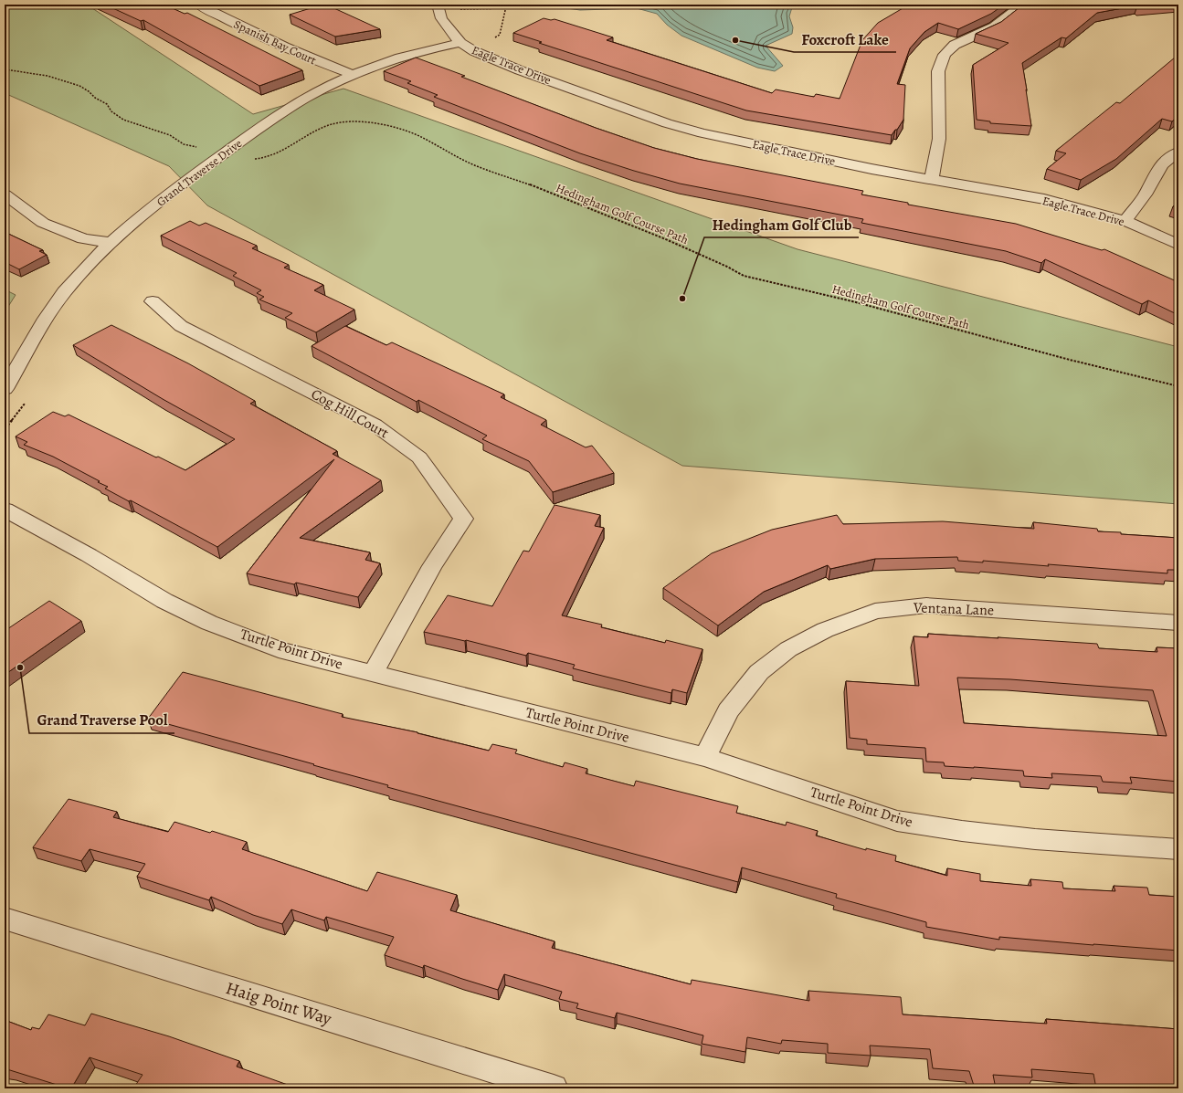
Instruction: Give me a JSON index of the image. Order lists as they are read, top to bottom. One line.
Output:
{"streets":{"street":["Spanish Bay Court","Eagle Trace Drive","Grand Traverse Drive","Cog Hill Court","Ventana Lane","Turtle Point Drive","Haig Point Way"],"path":["Hedingham Golf Course Path"]},"crossings":[["Spanish Bay Court","Grand Traverse Drive"],["Eagle Trace Drive","Grand Traverse Drive"],["Cog Hill Court","Turtle Point Drive"],["Ventana Lane","Turtle Point Drive"]],"places":["Foxcroft Lake","Hedingham Golf Club","Grand Traverse Pool"]}
